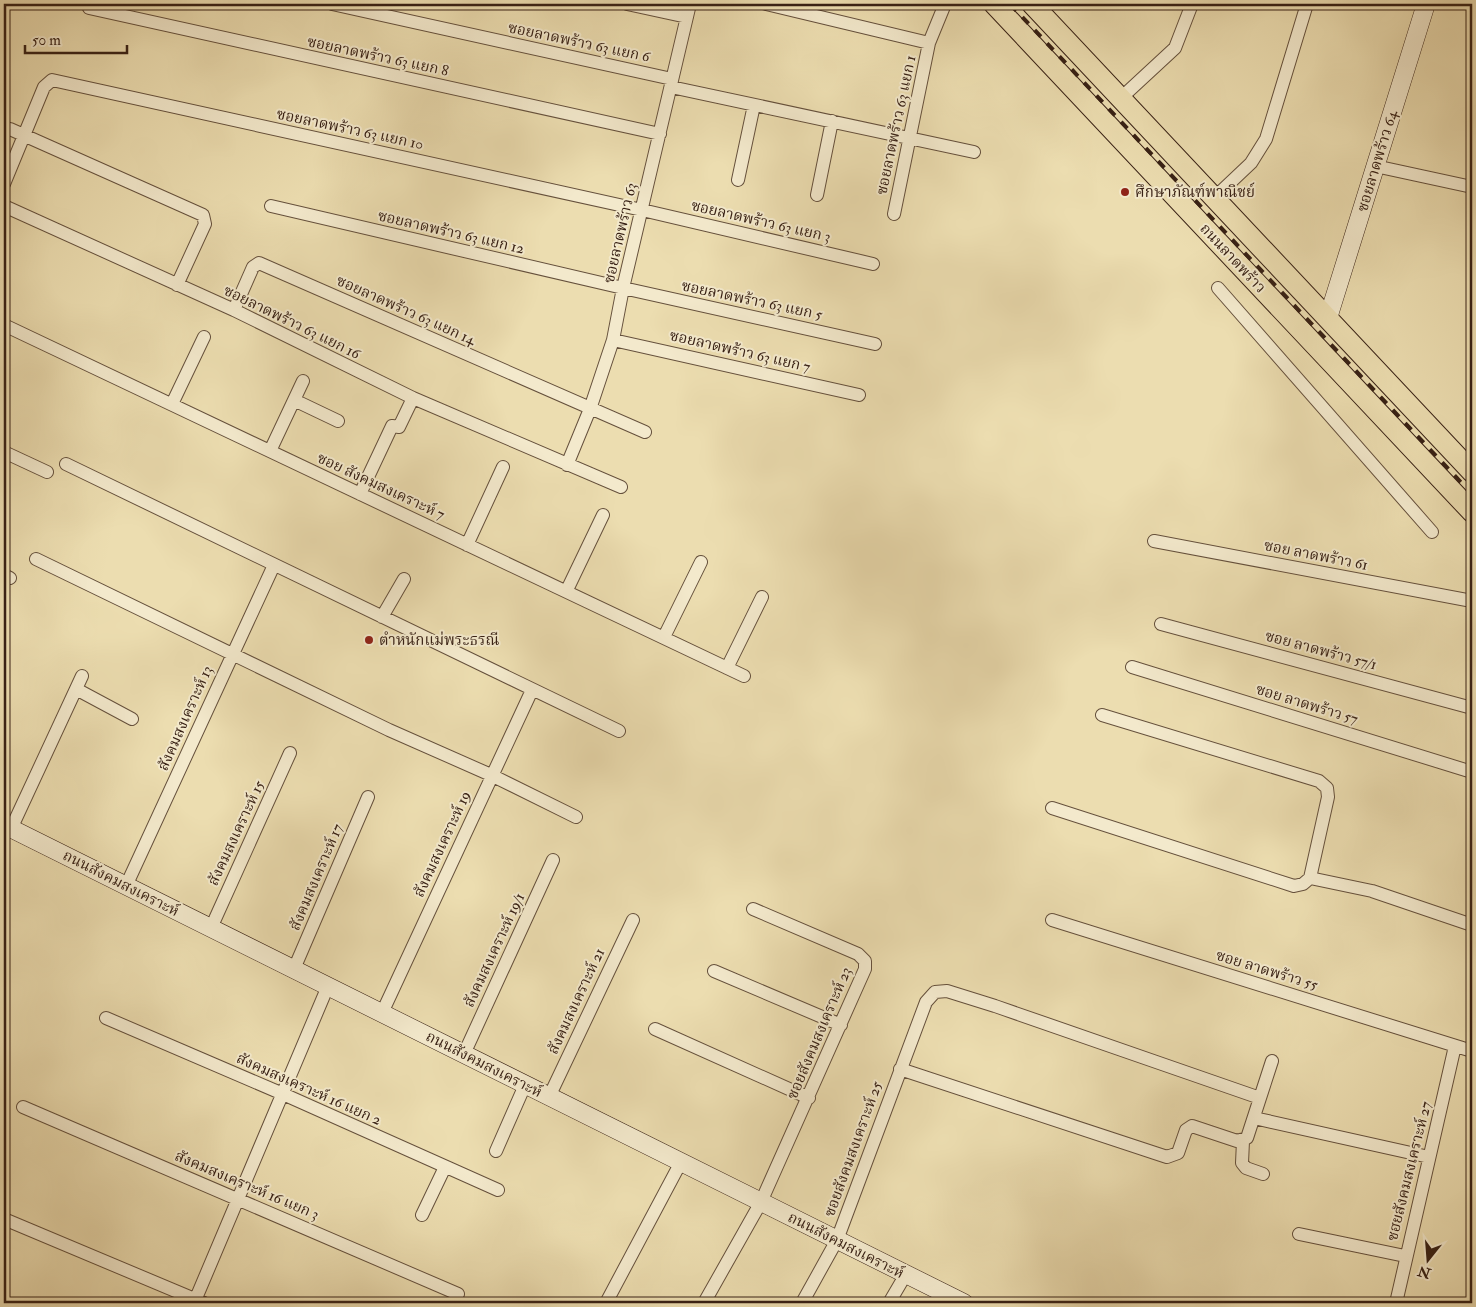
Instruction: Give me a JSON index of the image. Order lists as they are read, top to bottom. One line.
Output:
{"streets":{"main road":["ซอยลาดพร้าว 64","ถนนลาดพร้าว","ถนนสังคมสงเคราะห์"],"street":["ซอยลาดพร้าว 63 แยก 6","ซอยลาดพร้าว 63 แยก 8","ซอยลาดพร้าว 63 แยก 1","ซอยลาดพร้าว 63 แยก 10","ซอยลาดพร้าว 63 แยก 3","ซอยลาดพร้าว 63 แยก 12","ซอยลาดพร้าว 63","ซอยลาดพร้าว 63 แยก 5","ซอยลาดพร้าว 63 แยก 14","ซอยลาดพร้าว 63 แยก 16","ซอยลาดพร้าว 63 แยก 7","ซอย สังคมสงเคราะห์ 7","ซอย ลาดพร้าว 61","ซอย ลาดพร้าว 57/1","ซอย ลาดพร้าว 57","สังคมสงเคราะห์ 13","สังคมสงเคราะห์ 15","สังคมสงเคราะห์ 19","สังคมสงเคราะห์ 17","สังคมสงเคราะห์ 19/1","ซอย ลาดพร้าว 55","สังคมสงเคราะห์ 21","ซอยสังคมสงเคราะห์ 23","สังคมสงเคราะห์ 16 แยก 2","ซอยสังคมสงเคราะห์ 25","ซฮยสังคมสงเคราะห์ 27","สังคมสงเคราะห์ 16 แยก 3"]},"crossings":[["ซอยลาดพร้าว 63 แยก 6","ซอยลาดพร้าว 63 แยก 1"],["ซอยลาดพร้าว 63 แยก 6","ซอยลาดพร้าว 63"],["ซอยลาดพร้าว 63 แยก 8","ซอยลาดพร้าว 63"],["ซอยลาดพร้าว 63 แยก 10","ซอยลาดพร้าว 63 แยก 3"],["ซอยลาดพร้าว 63 แยก 10","ซอยลาดพร้าว 63"],["ซอยลาดพร้าว 64","ถนนลาดพร้าว"],["ซอยลาดพร้าว 63 แยก 3","ซอยลาดพร้าว 63"],["ซอยลาดพร้าว 63 แยก 12","ซอยลาดพร้าว 63"],["ซอยลาดพร้าว 63 แยก 12","ซอยลาดพร้าว 63 แยก 5"],["ซอยลาดพร้าว 63","ซอยลาดพร้าว 63 แยก 5"],["ซอยลาดพร้าว 63","ซอยลาดพร้าว 63 แยก 14"],["ซอยลาดพร้าว 63","ซอยลาดพร้าว 63 แยก 16"],["ซอยลาดพร้าว 63","ซอยลาดพร้าว 63 แยก 7"],["ซอยลาดพร้าว 63 แยก 14","ซอยลาดพร้าว 63 แยก 16"],["สังคมสงเคราะห์ 13","ถนนสังคมสงเคราะห์"],["สังคมสงเคราะห์ 15","ถนนสังคมสงเคราะห์"],["สังคมสงเคราะห์ 19","ถนนสังคมสงเคราะห์"],["สังคมสงเคราะห์ 17","ถนนสังคมสงเคราะห์"],["ถนนสังคมสงเคราะห์","สังคมสงเคราะห์ 19/1"],["ถนนสังคมสงเคราะห์","สังคมสงเคราะห์ 21"],["ถนนสังคมสงเคราะห์","ซอยสังคมสงเคราะห์ 23"],["ถนนสังคมสงเคราะห์","ซอยสังคมสงเคราะห์ 25"],["ซอย ลาดพร้าว 55","ซฮยสังคมสงเคราะห์ 27"]],"places":["ศึกษาภัณฑ์พาณิชย์","ตำหนักแม่พระธรณี"],"scale_bar":"50 m","north":"bottom"}
